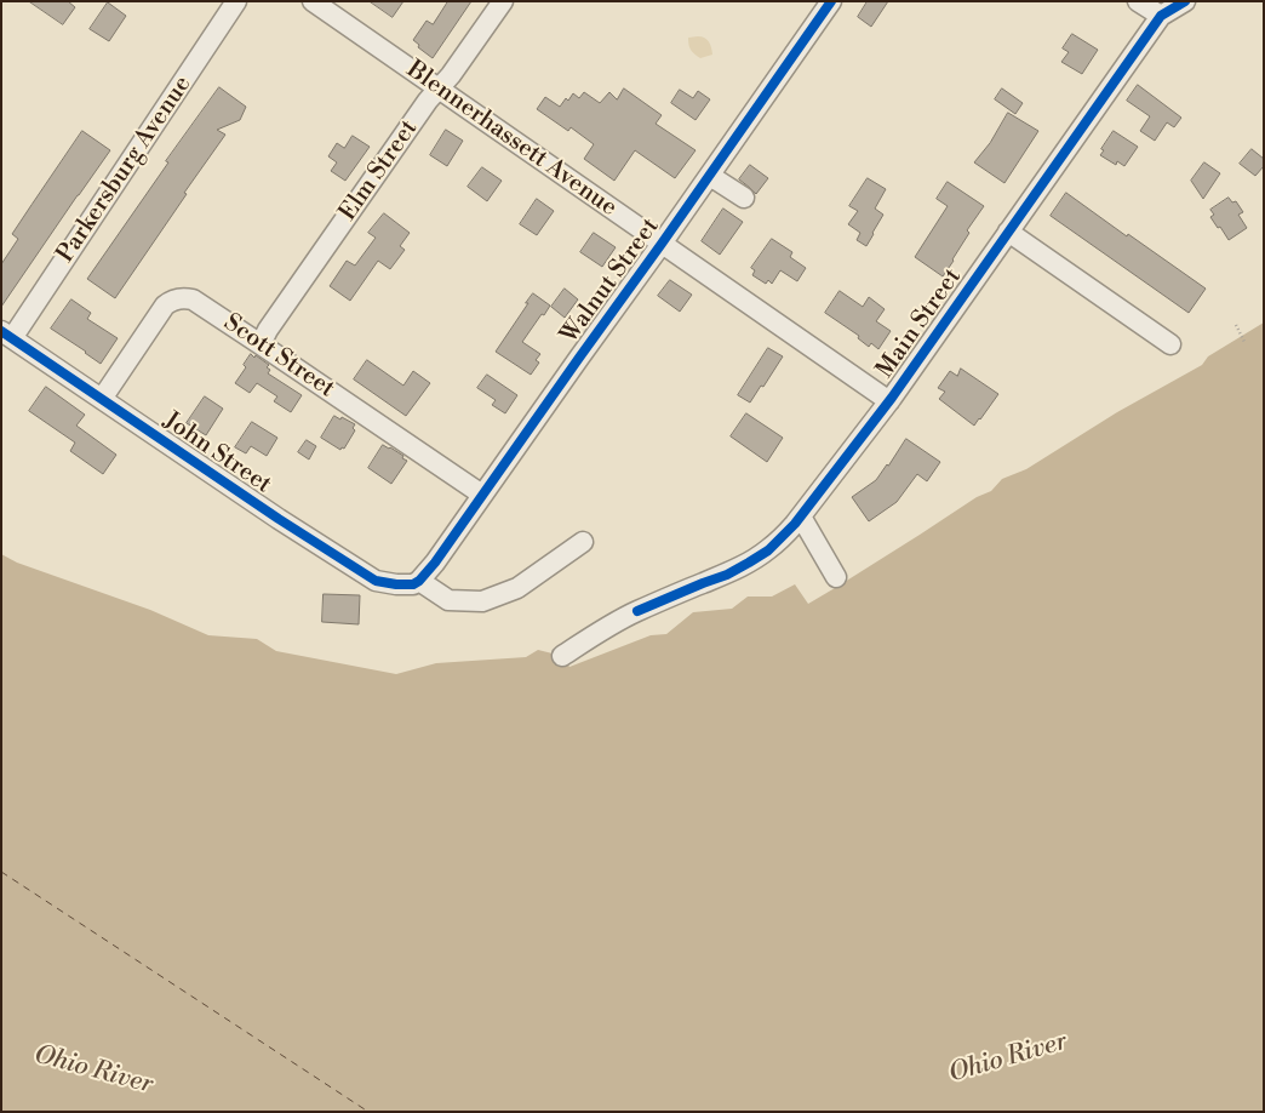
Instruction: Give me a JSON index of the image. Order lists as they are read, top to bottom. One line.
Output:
{"streets":{"street":["Blennerhassett Avenue","Parkersburg Avenue","Elm Street","Walnut Street","Main Street","Scott Street","John Street"]},"crossings":[["Blennerhassett Avenue","Elm Street"],["Blennerhassett Avenue","Walnut Street"],["Blennerhassett Avenue","Main Street"],["Parkersburg Avenue","John Street"],["Elm Street","Scott Street"],["Walnut Street","Scott Street"],["Walnut Street","John Street"],["Scott Street","John Street"]],"water":["Ohio River"]}
